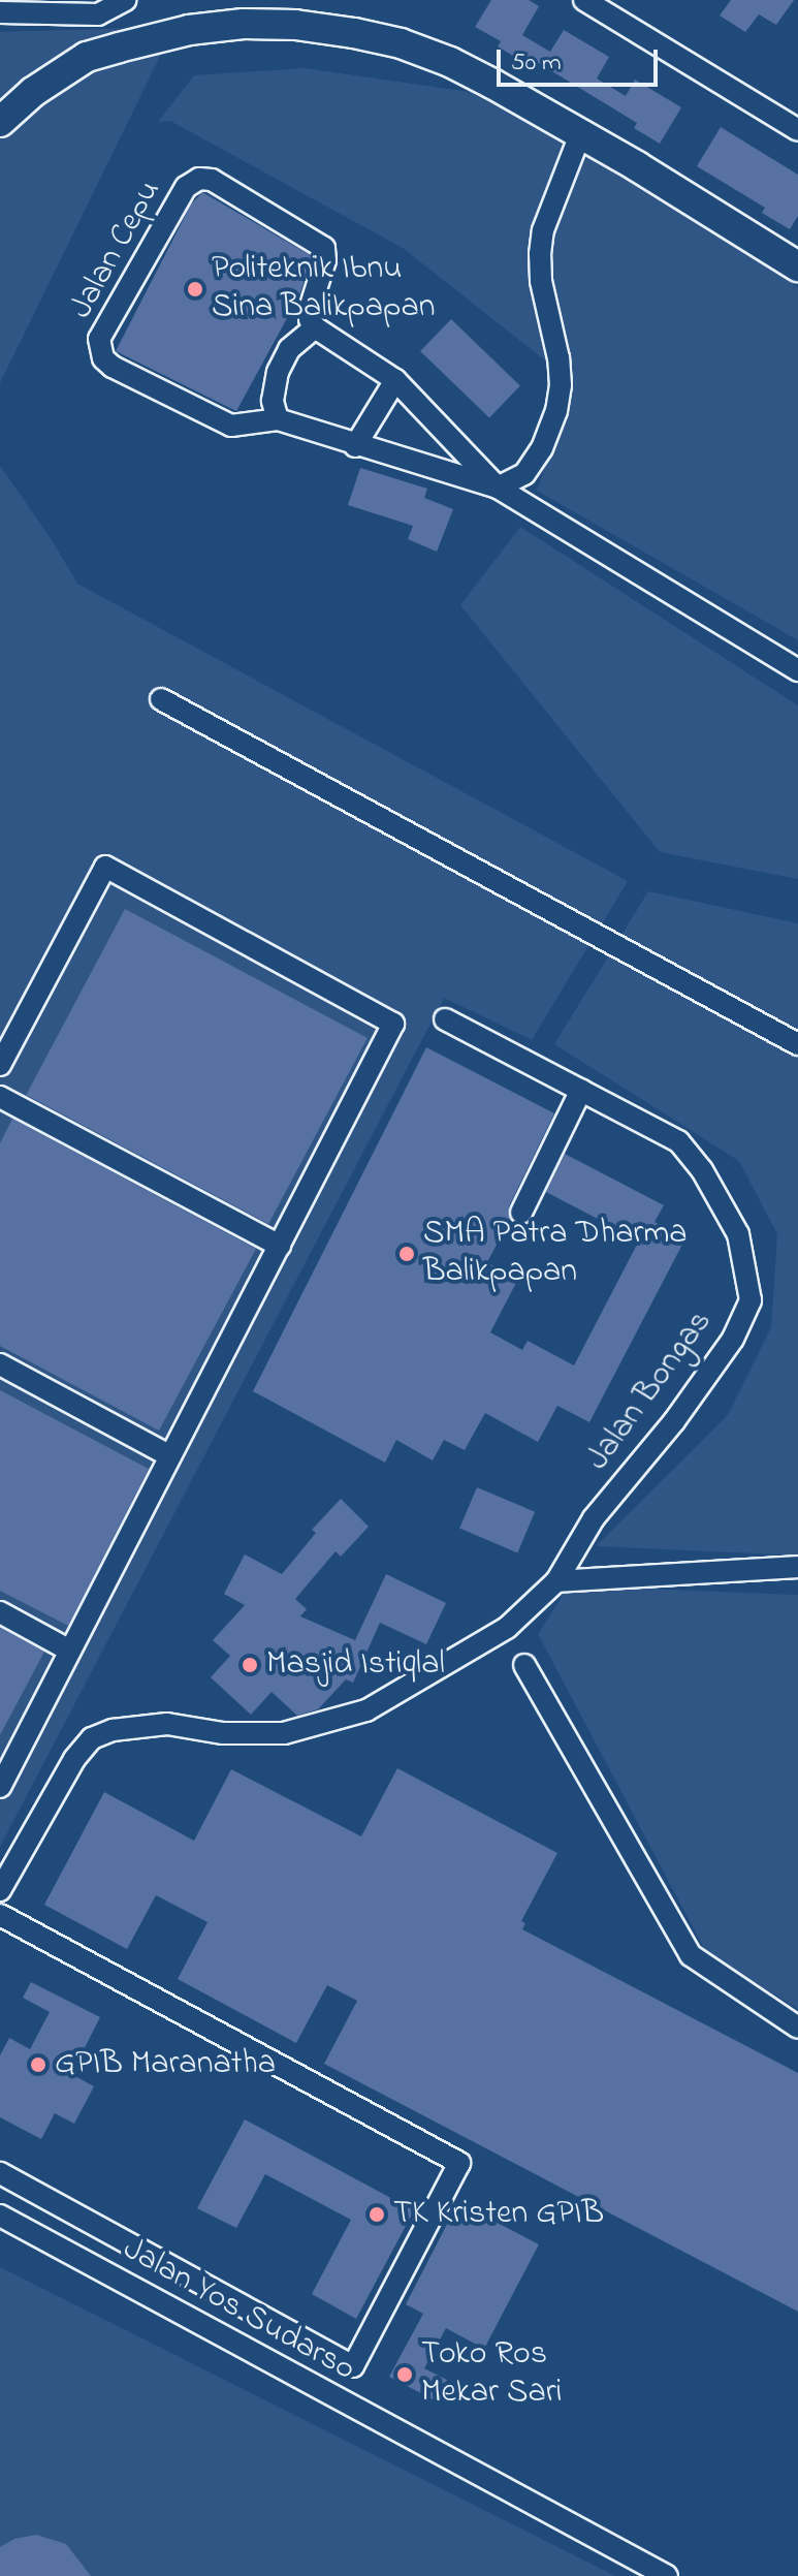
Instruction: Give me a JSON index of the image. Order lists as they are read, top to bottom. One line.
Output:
{"streets":{"street":["Jalan Cepu","Jalan Bongas","Jalan Yos Sudarso"]},"places":["Politeknik Ibnu Sina Balikpapan","SMA Patra Dharma Balikpapan","Masjid Istiqlal","GPIB Maranatha","TK Kristen GPIB","Toko Ros Mekar Sari"],"scale_bar":"50 m"}
